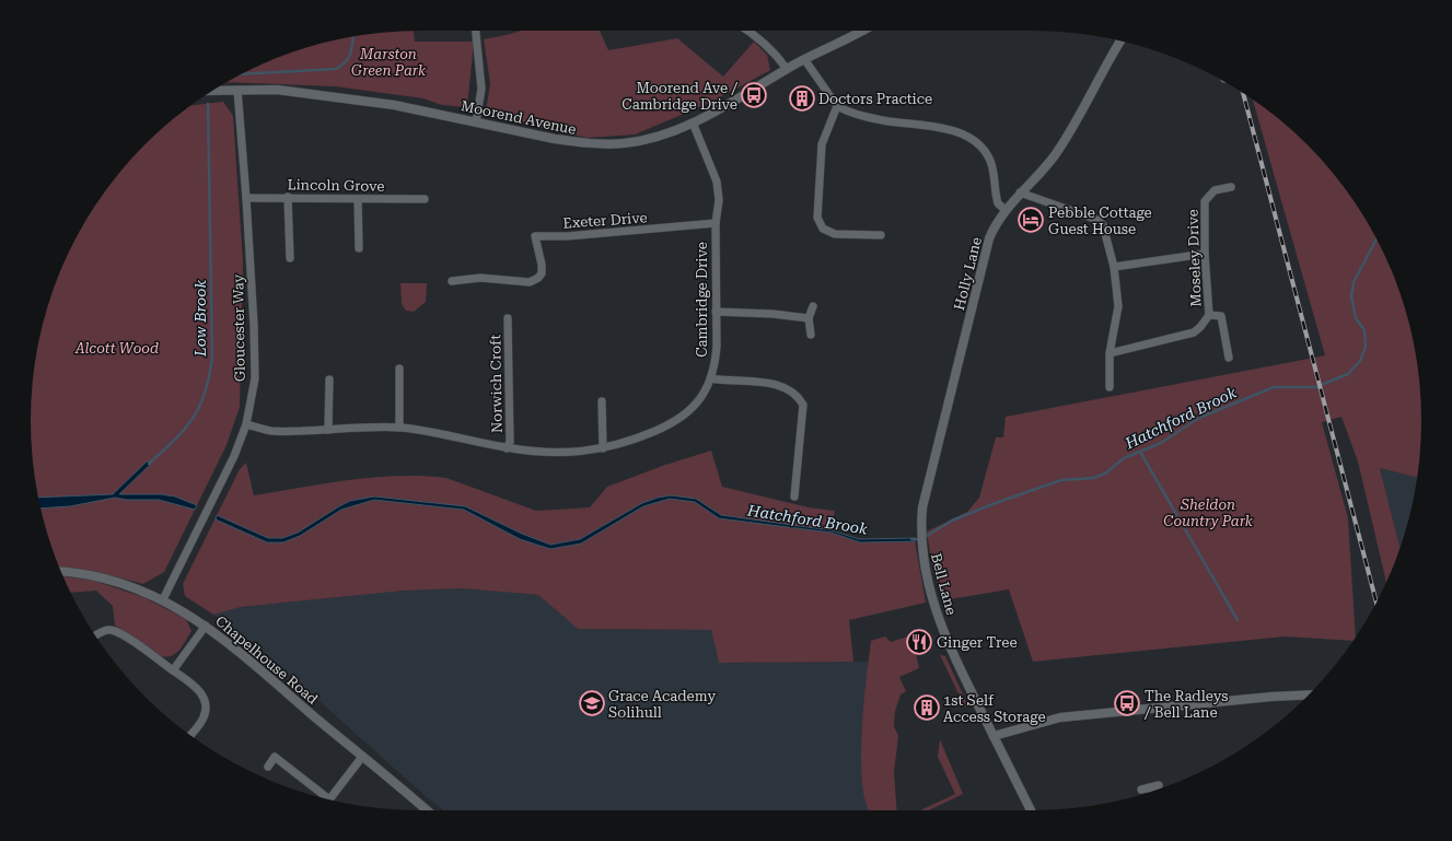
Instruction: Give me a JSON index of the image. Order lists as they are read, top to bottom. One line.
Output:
{"streets":{"street":["Moorend Avenue","Lincoln Grove","Exeter Drive","Moseley Drive","Holly Lane","Cambridge Drive","Gloucester Way","Norwich Croft","Bell Lane","Chapelhouse Road"]},"crossings":[["Moorend Avenue","Cambridge Drive"],["Moorend Avenue","Gloucester Way"],["Lincoln Grove","Gloucester Way"],["Exeter Drive","Cambridge Drive"],["Holly Lane","Bell Lane"],["Cambridge Drive","Gloucester Way"],["Cambridge Drive","Norwich Croft"],["Gloucester Way","Chapelhouse Road"]],"water":["Low Brook","Hatchford Brook"],"parks":["Marston Green Park","Alcott Wood","Sheldon Country Park"],"places":{"bus stop":["Moorend Ave / Cambridge Drive","The Radleys / Bell Lane"],"building":["Doctors Practice","1st Self Access Storage"],"hotel":["Pebble Cottage Guest House"],"restaurant":["Ginger Tree"],"school or university":["Grace Academy Solihull"]}}
